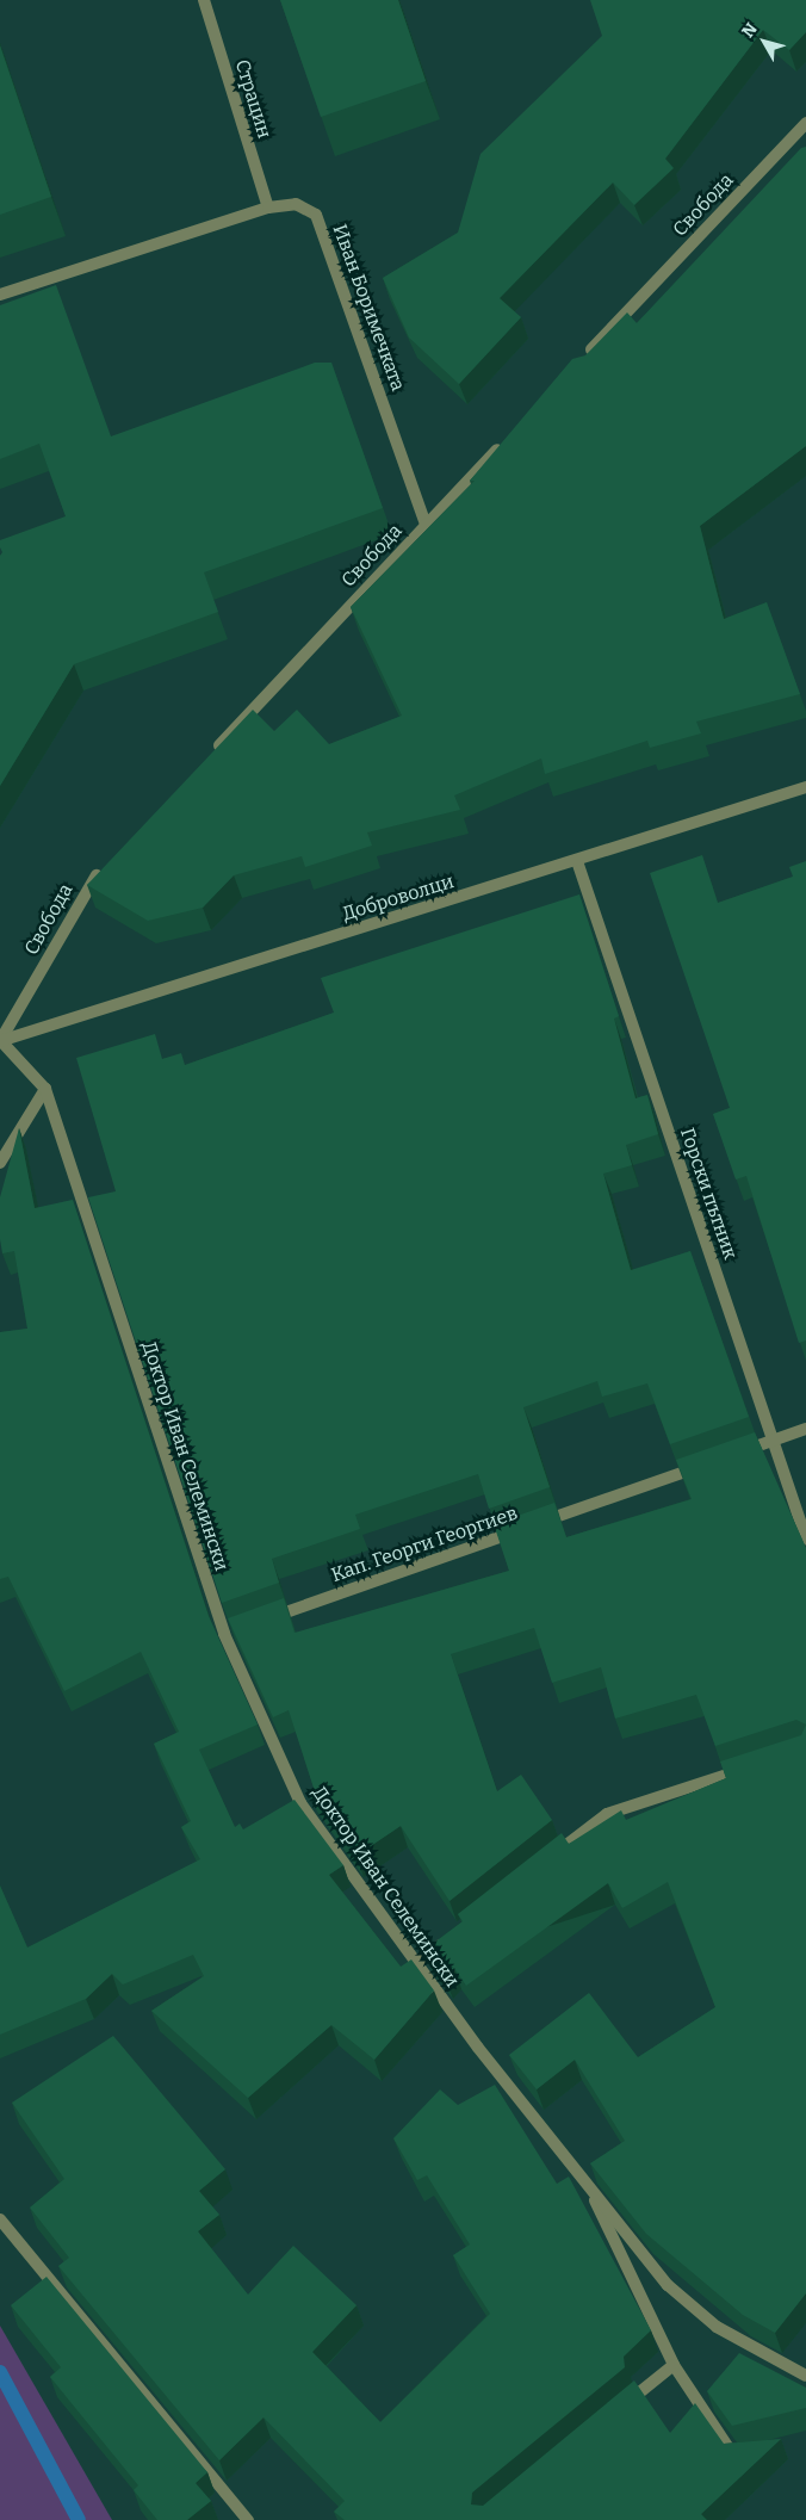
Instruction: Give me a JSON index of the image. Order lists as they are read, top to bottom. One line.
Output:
{"streets":{"street":["Страцин","Свобода","Иван Боримечката","Доброволци","Горски пътник","Доктор Иван Селемински","Кап. Георги Георгиев"]},"crossings":[["Страцин","Иван Боримечката"],["Свобода","Иван Боримечката"],["Свобода","Доброволци"],["Свобода","Доктор Иван Селемински"],["Доброволци","Горски пътник"],["Доброволци","Доктор Иван Селемински"]],"north":"top left"}
